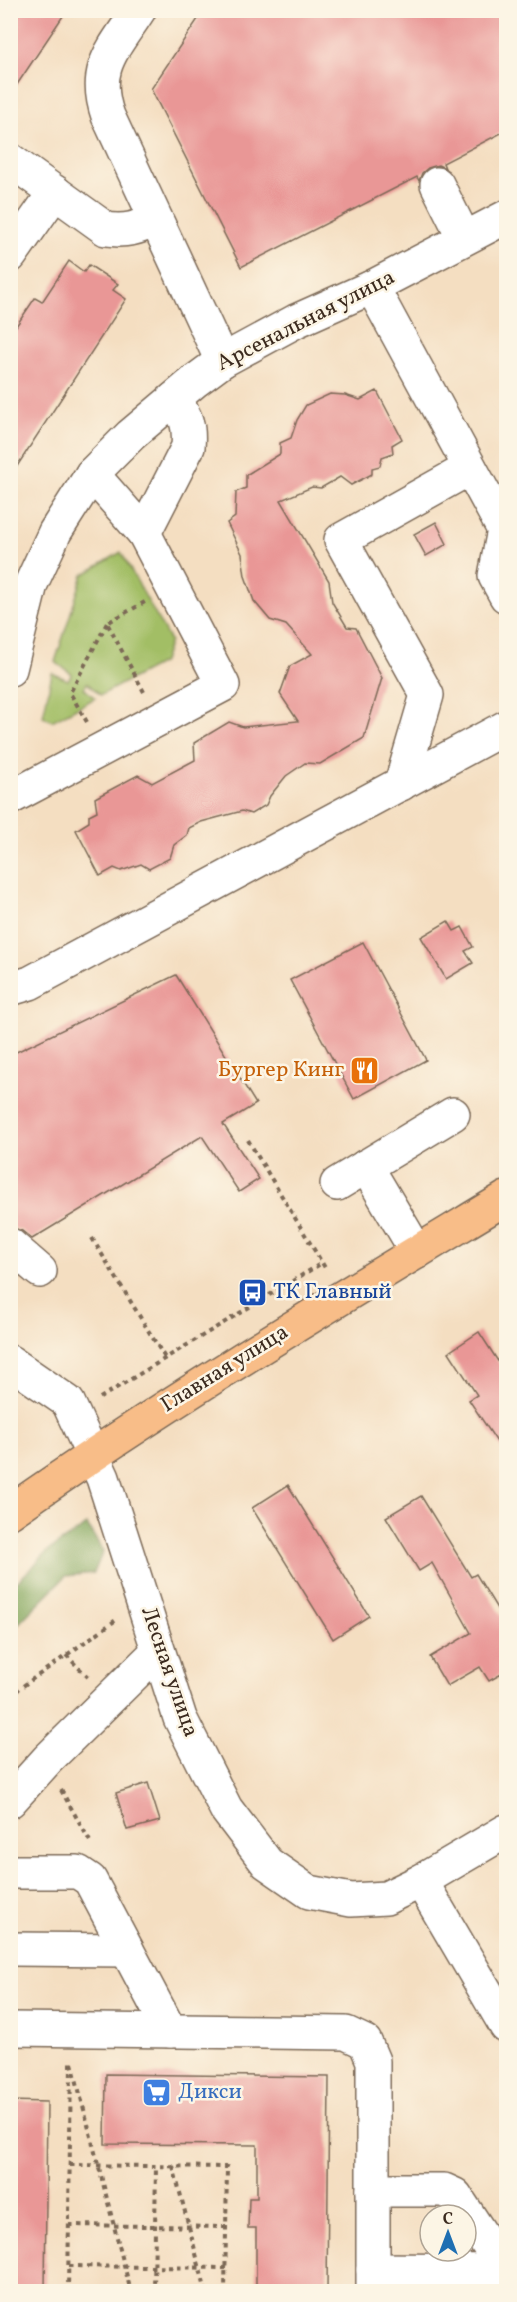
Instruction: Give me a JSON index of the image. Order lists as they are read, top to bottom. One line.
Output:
{"streets":{"main road":["Главная улица"],"street":["Арсенальная улица","Лесная улица"]},"crossings":[["Главная улица","Лесная улица"]],"places":{"restaurant":["Бургер Кинг"],"bus stop":["ТК Главный"],"supermarket":["Дикси"]},"north":"top"}
